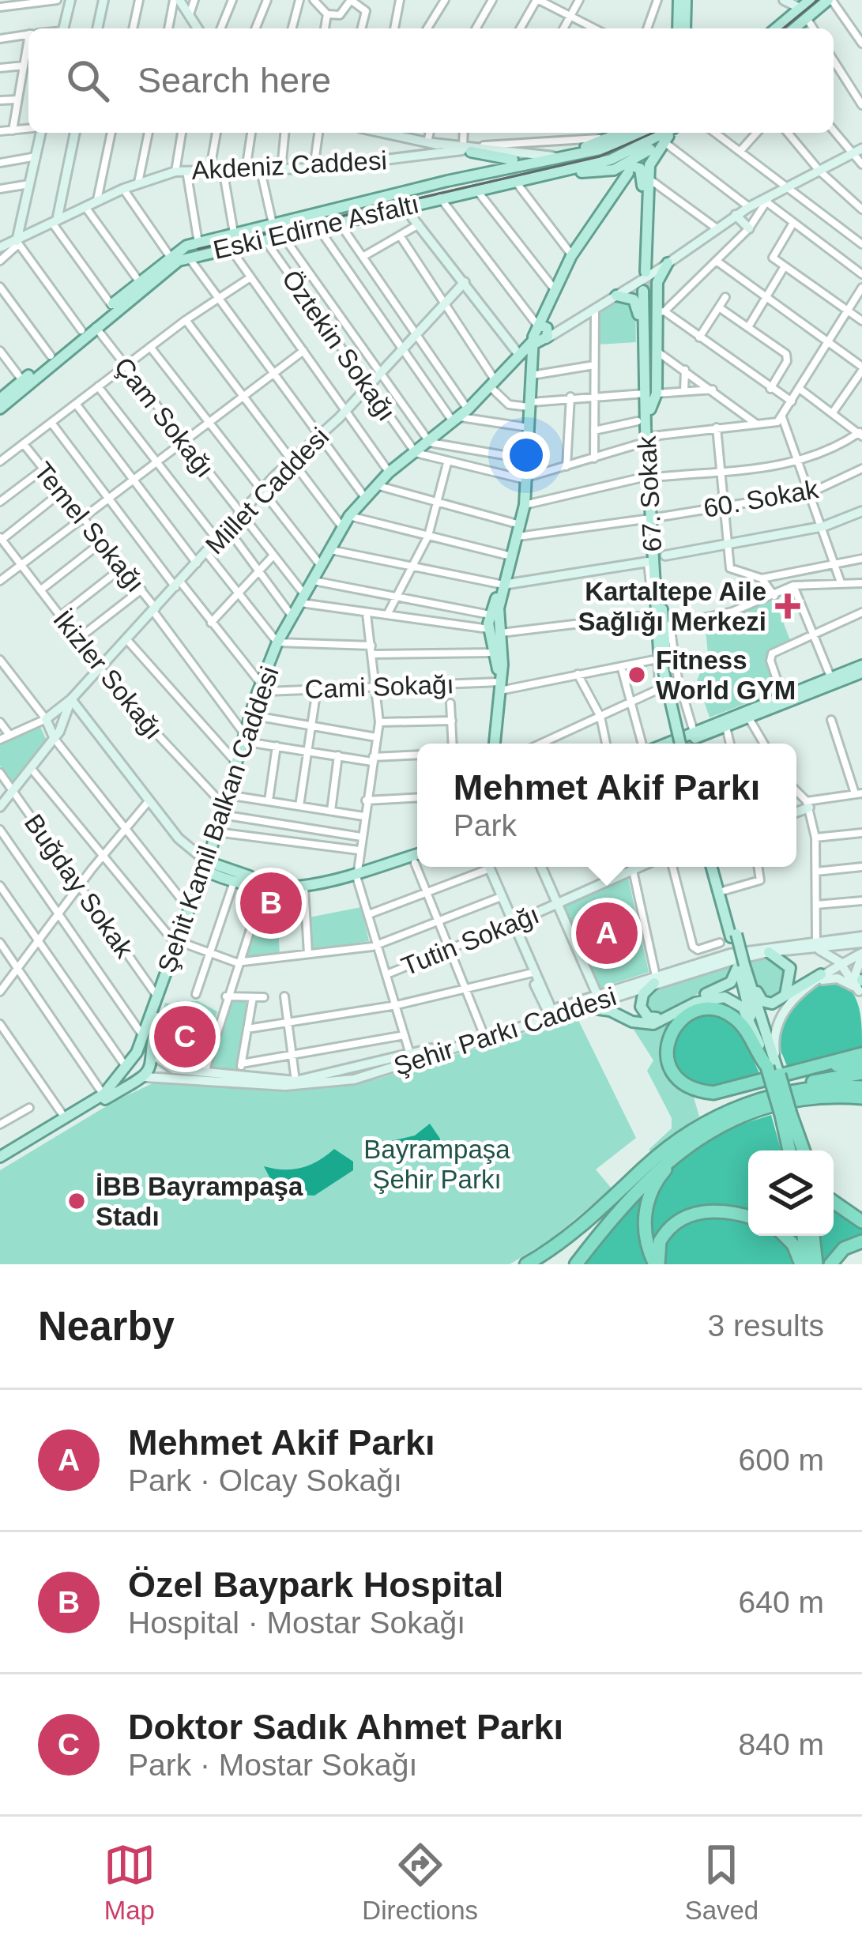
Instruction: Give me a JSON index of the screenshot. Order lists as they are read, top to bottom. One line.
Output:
{"streets":{"main road":["Akdeniz Caddesi","Eski Edirne Asfaltı","Millet Caddesi","67. Sokak","Şehit Kamil Balkan Caddesi","Tutin Sokağı","Şehir Parkı Caddesi"],"street":["Öztekin Sokağı","Çam Sokağı","60. Sokak","Temel Sokağı","İkizler Sokağı","Cami Sokağı","Buğday Sokak"]},"crossings":[["Akdeniz Caddesi","Çam Sokağı"],["Eski Edirne Asfaltı","Öztekin Sokağı"],["Eski Edirne Asfaltı","Çam Sokağı"],["Öztekin Sokağı","Millet Caddesi"],["Öztekin Sokağı","Şehit Kamil Balkan Caddesi"],["Çam Sokağı","Millet Caddesi"],["Çam Sokağı","Şehit Kamil Balkan Caddesi"],["Millet Caddesi","Temel Sokağı"],["Millet Caddesi","İkizler Sokağı"],["67. Sokak","60. Sokak"],["67. Sokak","Cami Sokağı"],["Temel Sokağı","Şehit Kamil Balkan Caddesi"],["İkizler Sokağı","Şehit Kamil Balkan Caddesi"],["Cami Sokağı","Şehit Kamil Balkan Caddesi"],["Şehit Kamil Balkan Caddesi","Buğday Sokak"],["Şehit Kamil Balkan Caddesi","Şehir Parkı Caddesi"]],"parks":["Bayrampaşa Şehir Parkı"],"places":{"health":["Kartaltepe Aile Sağlığı Merkezi"],"other":["Fitness World GYM","İBB Bayrampaşa Stadı"]},"page":{"search":"Search here","popup":["Mehmet Akif Parkı","Park"],"pins":["B","A","C"],"heading":["Nearby","3 results"],"list":[{"mark":"A","name":"Mehmet Akif Parkı","note":"Park · Olcay Sokağı","value":"600 m"},{"mark":"B","name":"Özel Baypark Hospital","note":"Hospital · Mostar Sokağı","value":"640 m"},{"mark":"C","name":"Doktor Sadık Ahmet Parkı","note":"Park · Mostar Sokağı","value":"840 m"}],"nav":["Map","Directions","Saved"]}}
